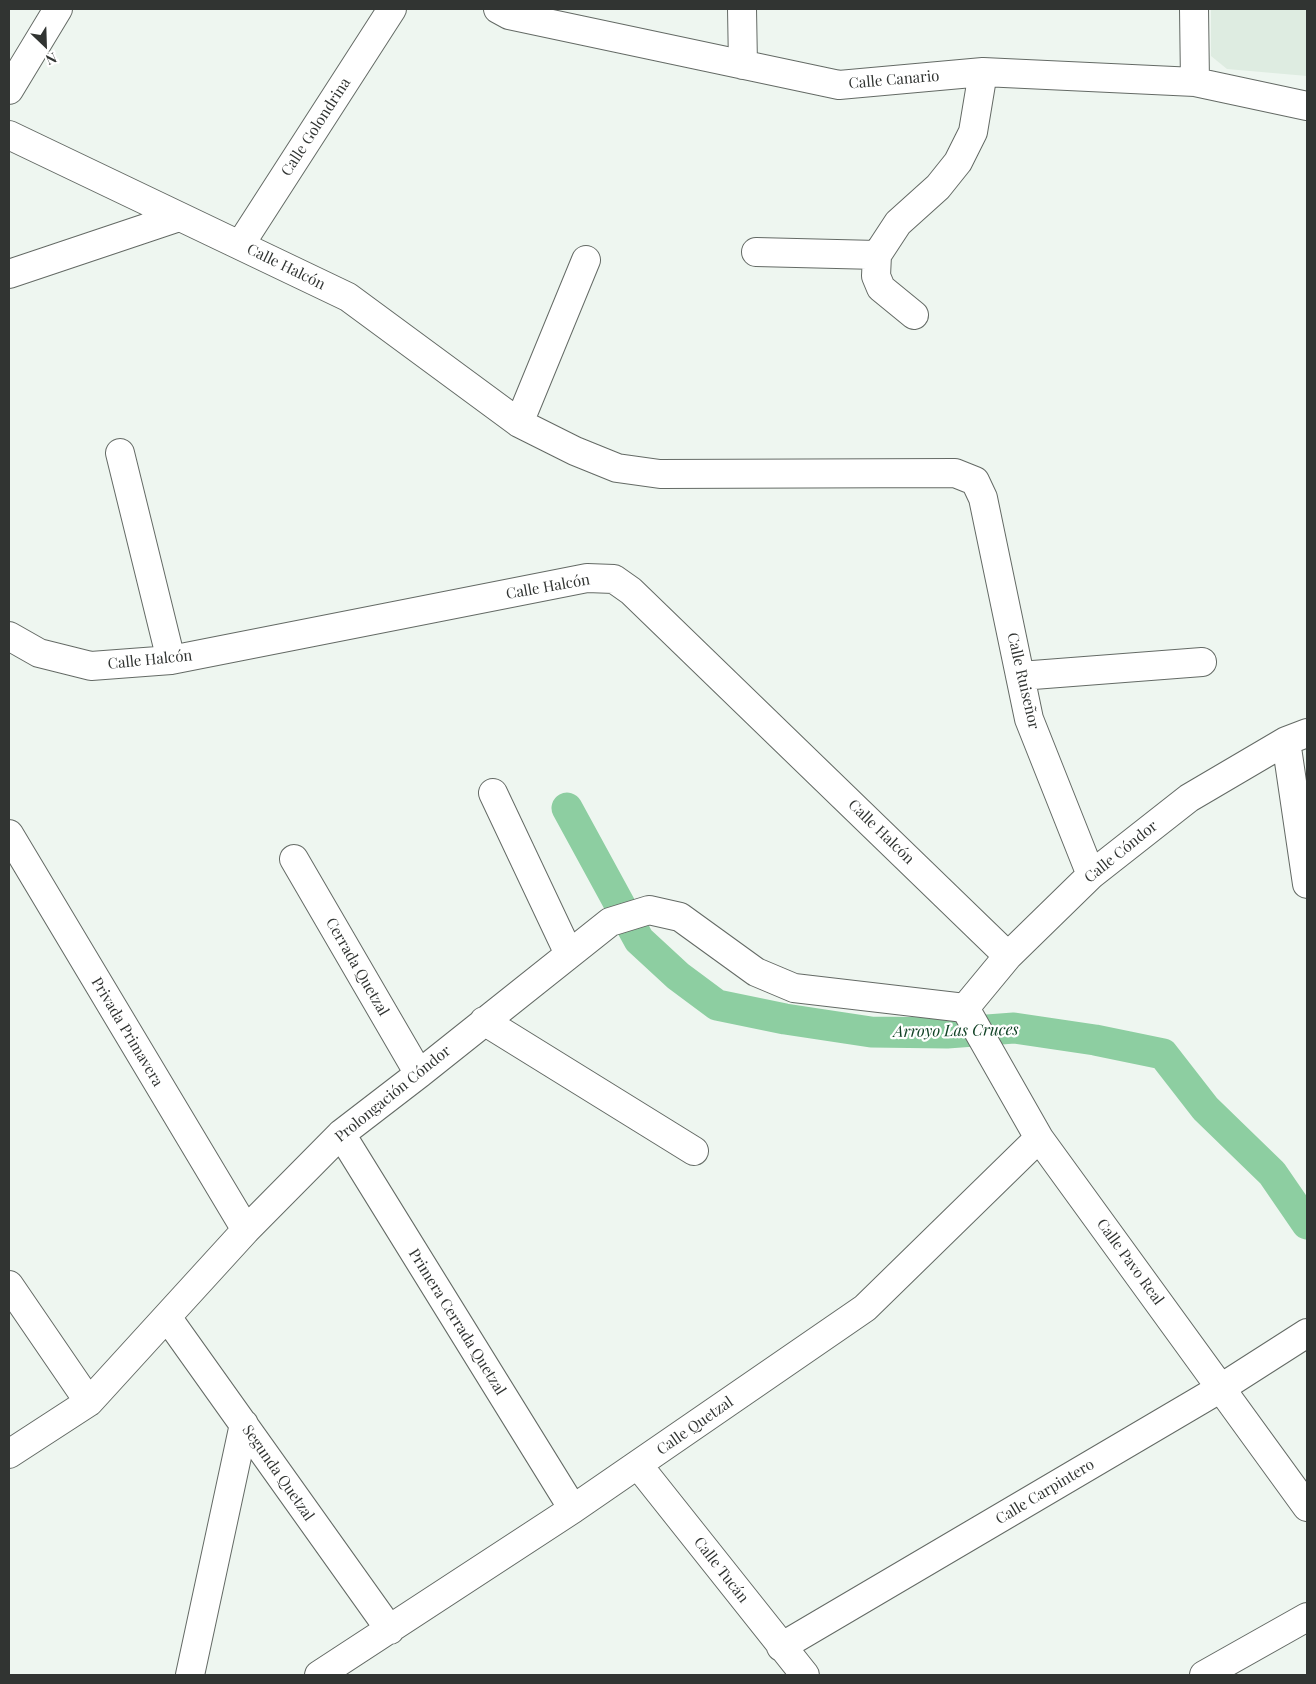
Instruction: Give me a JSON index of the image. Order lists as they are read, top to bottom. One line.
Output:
{"streets":{"street":["Calle Canario","Calle Golondrina","Calle Halcón","Calle Ruiseñor","Calle Cóndor","Cerrada Quetzal","Privada Primavera","Prolongación Cóndor","Calle Pavo Real","Primera Cerrada Quetzal","Calle Quetzal","Segunda Quetzal","Calle Carpintero","Calle Tucán"]},"crossings":[["Calle Golondrina","Calle Halcón"],["Calle Halcón","Calle Ruiseñor"],["Calle Halcón","Calle Cóndor"],["Calle Ruiseñor","Calle Cóndor"],["Calle Cóndor","Prolongación Cóndor"],["Calle Cóndor","Calle Pavo Real"],["Cerrada Quetzal","Prolongación Cóndor"],["Privada Primavera","Prolongación Cóndor"],["Prolongación Cóndor","Calle Pavo Real"],["Prolongación Cóndor","Primera Cerrada Quetzal"],["Prolongación Cóndor","Segunda Quetzal"],["Calle Pavo Real","Calle Quetzal"],["Calle Pavo Real","Calle Carpintero"],["Primera Cerrada Quetzal","Calle Quetzal"],["Calle Quetzal","Segunda Quetzal"],["Calle Quetzal","Calle Tucán"],["Calle Carpintero","Calle Tucán"]],"water":["Arroyo Las Cruces"],"north":"bottom right"}
